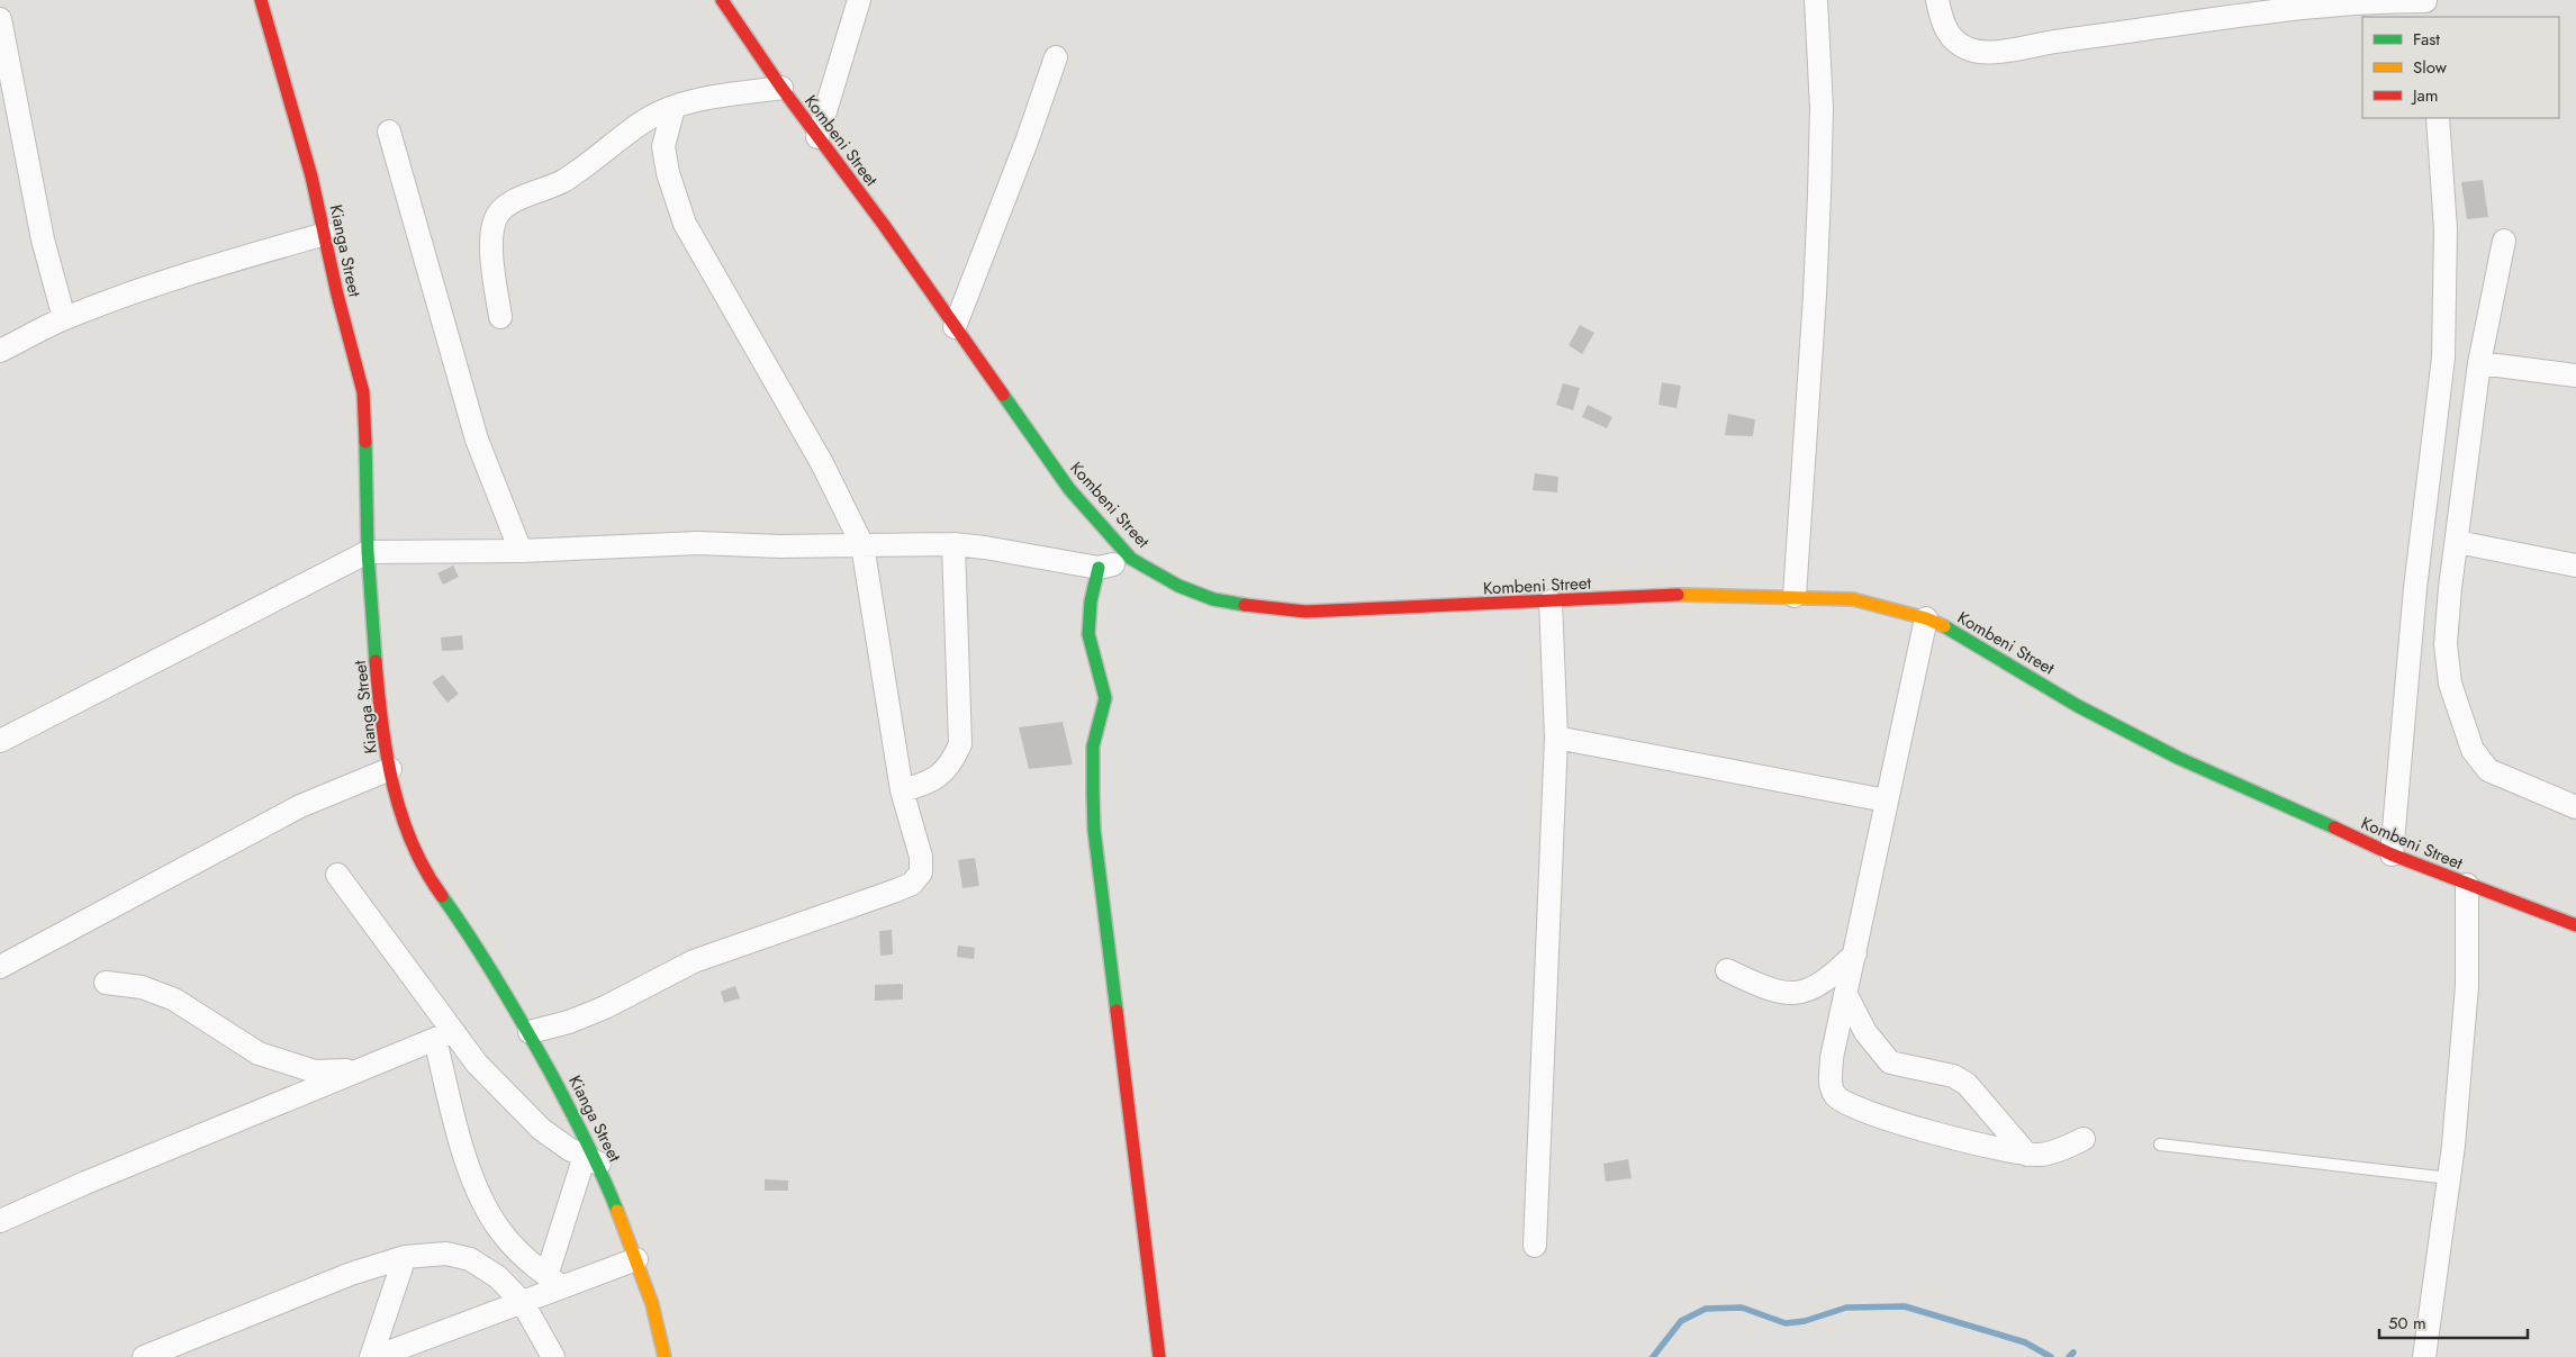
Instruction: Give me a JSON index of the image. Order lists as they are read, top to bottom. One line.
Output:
{"streets":{"street":["Kombeni Street","Kianga Street"]},"legend":["Fast","Slow","Jam"],"scale_bar":"50 m"}
